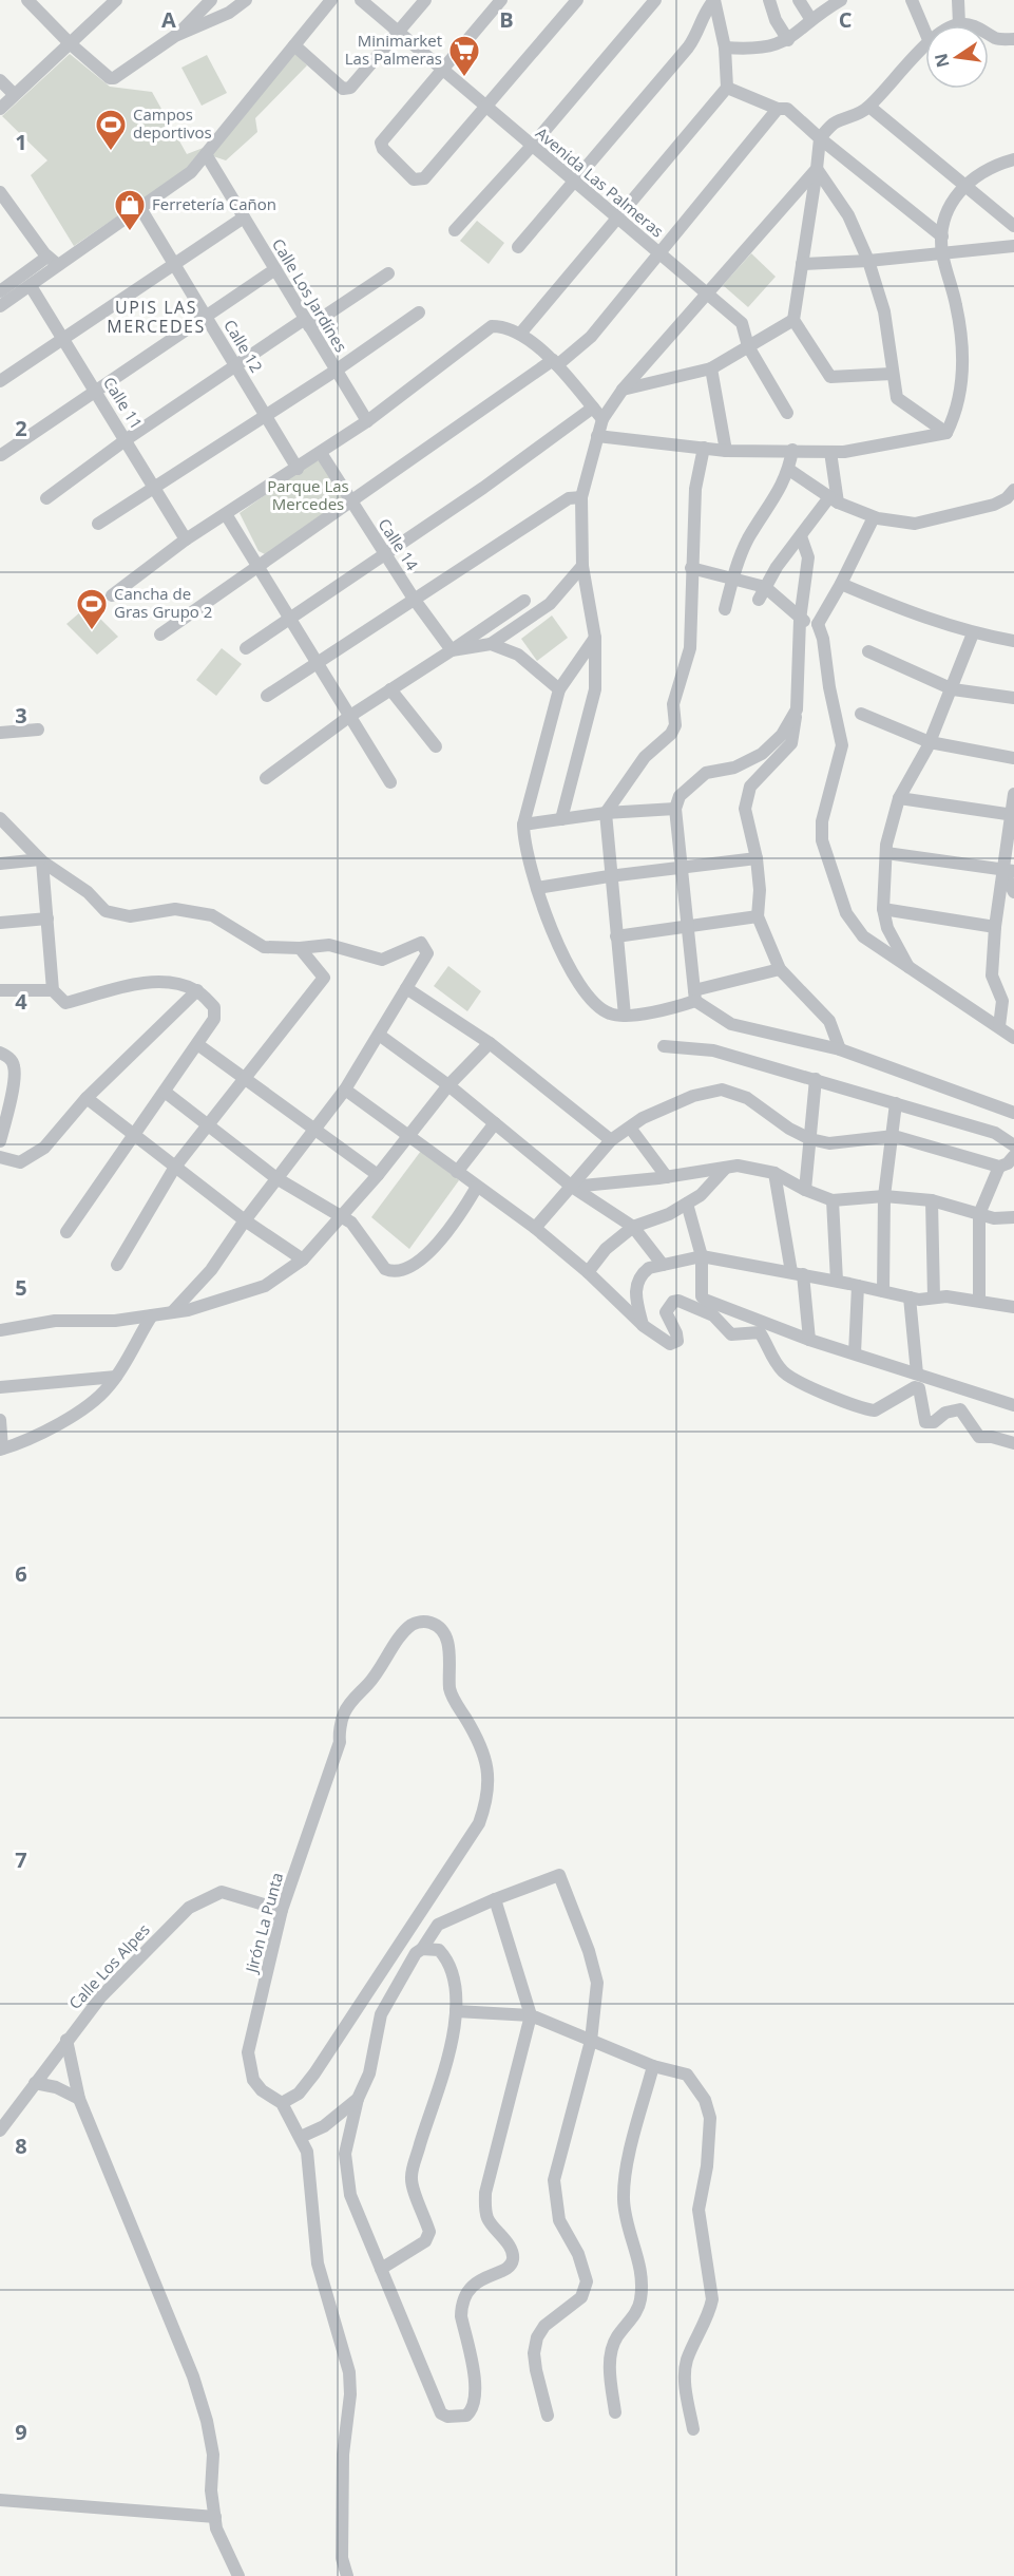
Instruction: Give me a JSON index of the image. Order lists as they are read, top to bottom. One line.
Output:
{"streets":{"street":["Avenida Las Palmeras","Calle Los Jardínes","Calle 12","Calle 11","Calle 14","Jirón La Punta","Calle Los Alpes"]},"crossings":[["Jirón La Punta","Calle Los Alpes"]],"districts":["UPIS LAS MERCEDES"],"parks":["Parque Las Mercedes"],"places":{"supermarket":["Minimarket Las Palmeras"],"sports":["Campos deportivos","Cancha de Gras Grupo 2"],"shop":["Ferretería Cañon"]},"north":"left","grid":{"columns":["A","B","C"],"rows":["1","2","3","4","5","6","7","8","9"]}}
